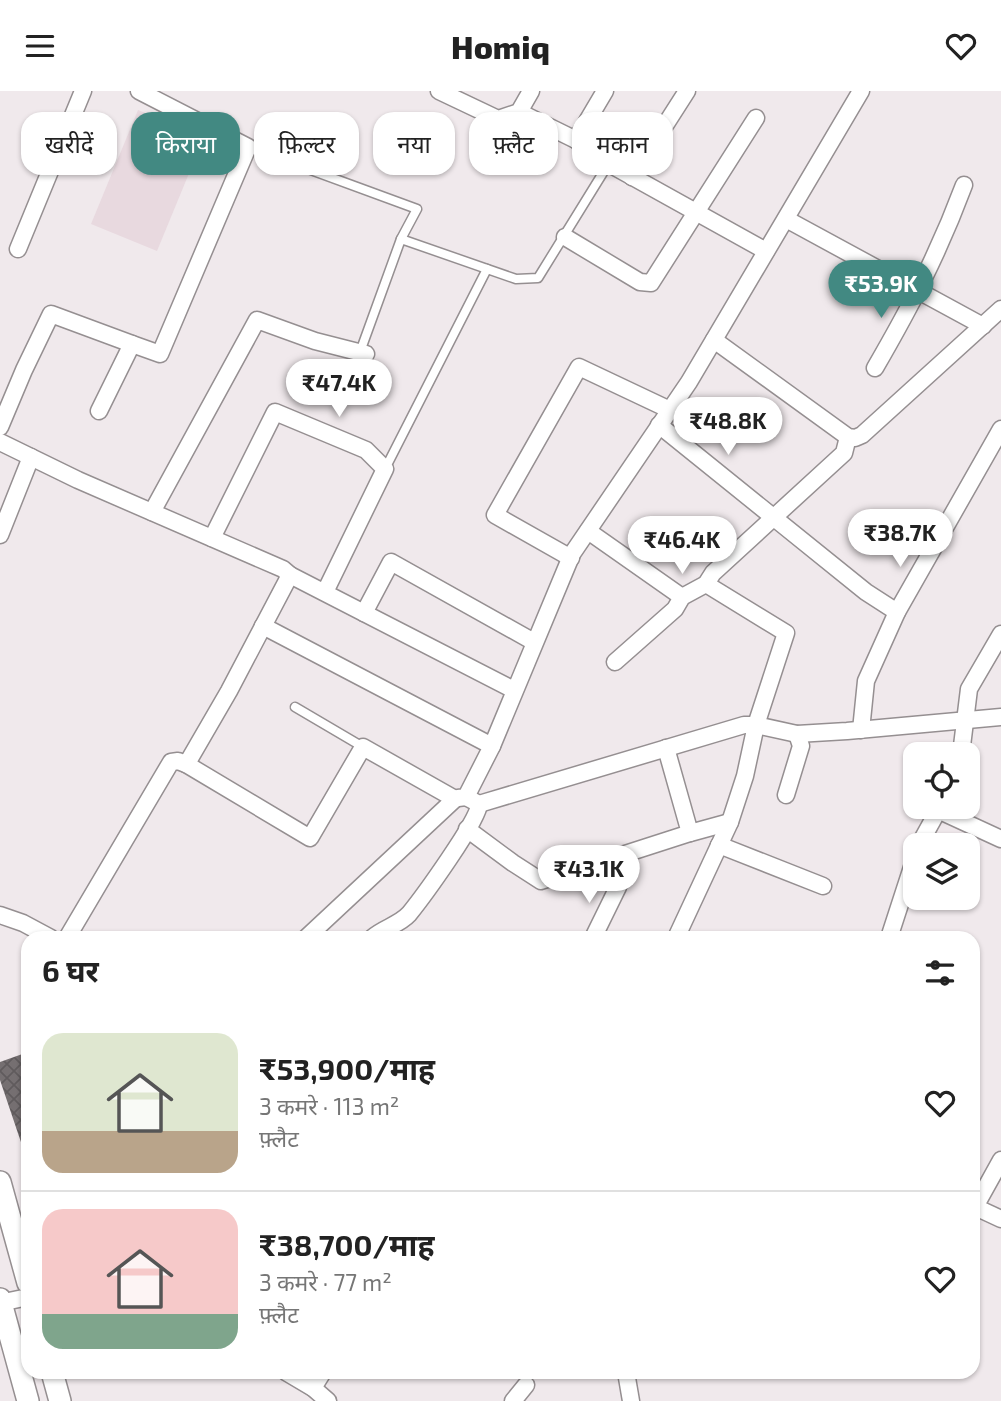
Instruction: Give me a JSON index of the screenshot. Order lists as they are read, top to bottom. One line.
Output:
{"page":{"header":"Homiq","chip":["खरीदें","किराया","फ़िल्टर","नया","फ़्लैट","मकान"],"price":["₹53.9K","₹47.4K","₹48.8K","₹38.7K","₹46.4K","₹43.1K"],"heading":"6 घर","list":[{"name":"₹53,900/माह","note":"3 कमरे · 113 m² · फ़्लैट"},{"name":"₹38,700/माह","note":"3 कमरे · 77 m² · फ़्लैट"}]}}
